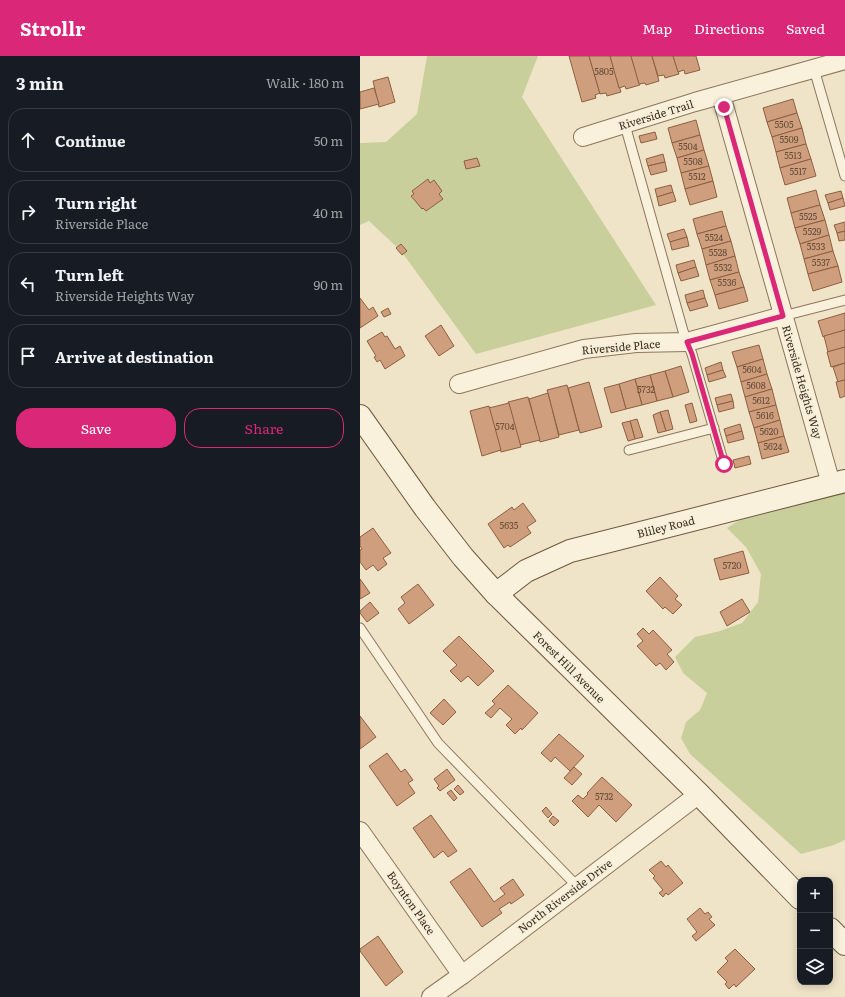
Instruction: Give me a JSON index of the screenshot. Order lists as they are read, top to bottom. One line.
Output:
{"streets":{"main road":["Bliley Road","Forest Hill Avenue"],"street":["Riverside Trail","Riverside Place","Riverside Heights Way","North Riverside Drive","Boynton Place"]},"crossings":[["Riverside Trail","Riverside Heights Way"],["Riverside Place","Riverside Heights Way"],["Riverside Heights Way","Bliley Road"],["Bliley Road","Forest Hill Avenue"],["Forest Hill Avenue","North Riverside Drive"],["North Riverside Drive","Boynton Place"]],"house_numbers":["5805","5505","5509","5504","5513","5508","5517","5512","5525","5529","5524","5533","5528","5537","5532","5536","5604","5608","5732","5612","5616","5704","5620","5624","5635","5720","5732"],"page":{"header":"Strollr","nav":["Map","Directions","Saved"],"heading":["3 min","Walk · 180 m"],"list":[["Continue","50 m"],["Turn right","Riverside Place","40 m"],["Turn left","Riverside Heights Way","90 m"],"Arrive at destination"],"buttons":["Save","Share"],"map_buttons":["+","−"]}}
